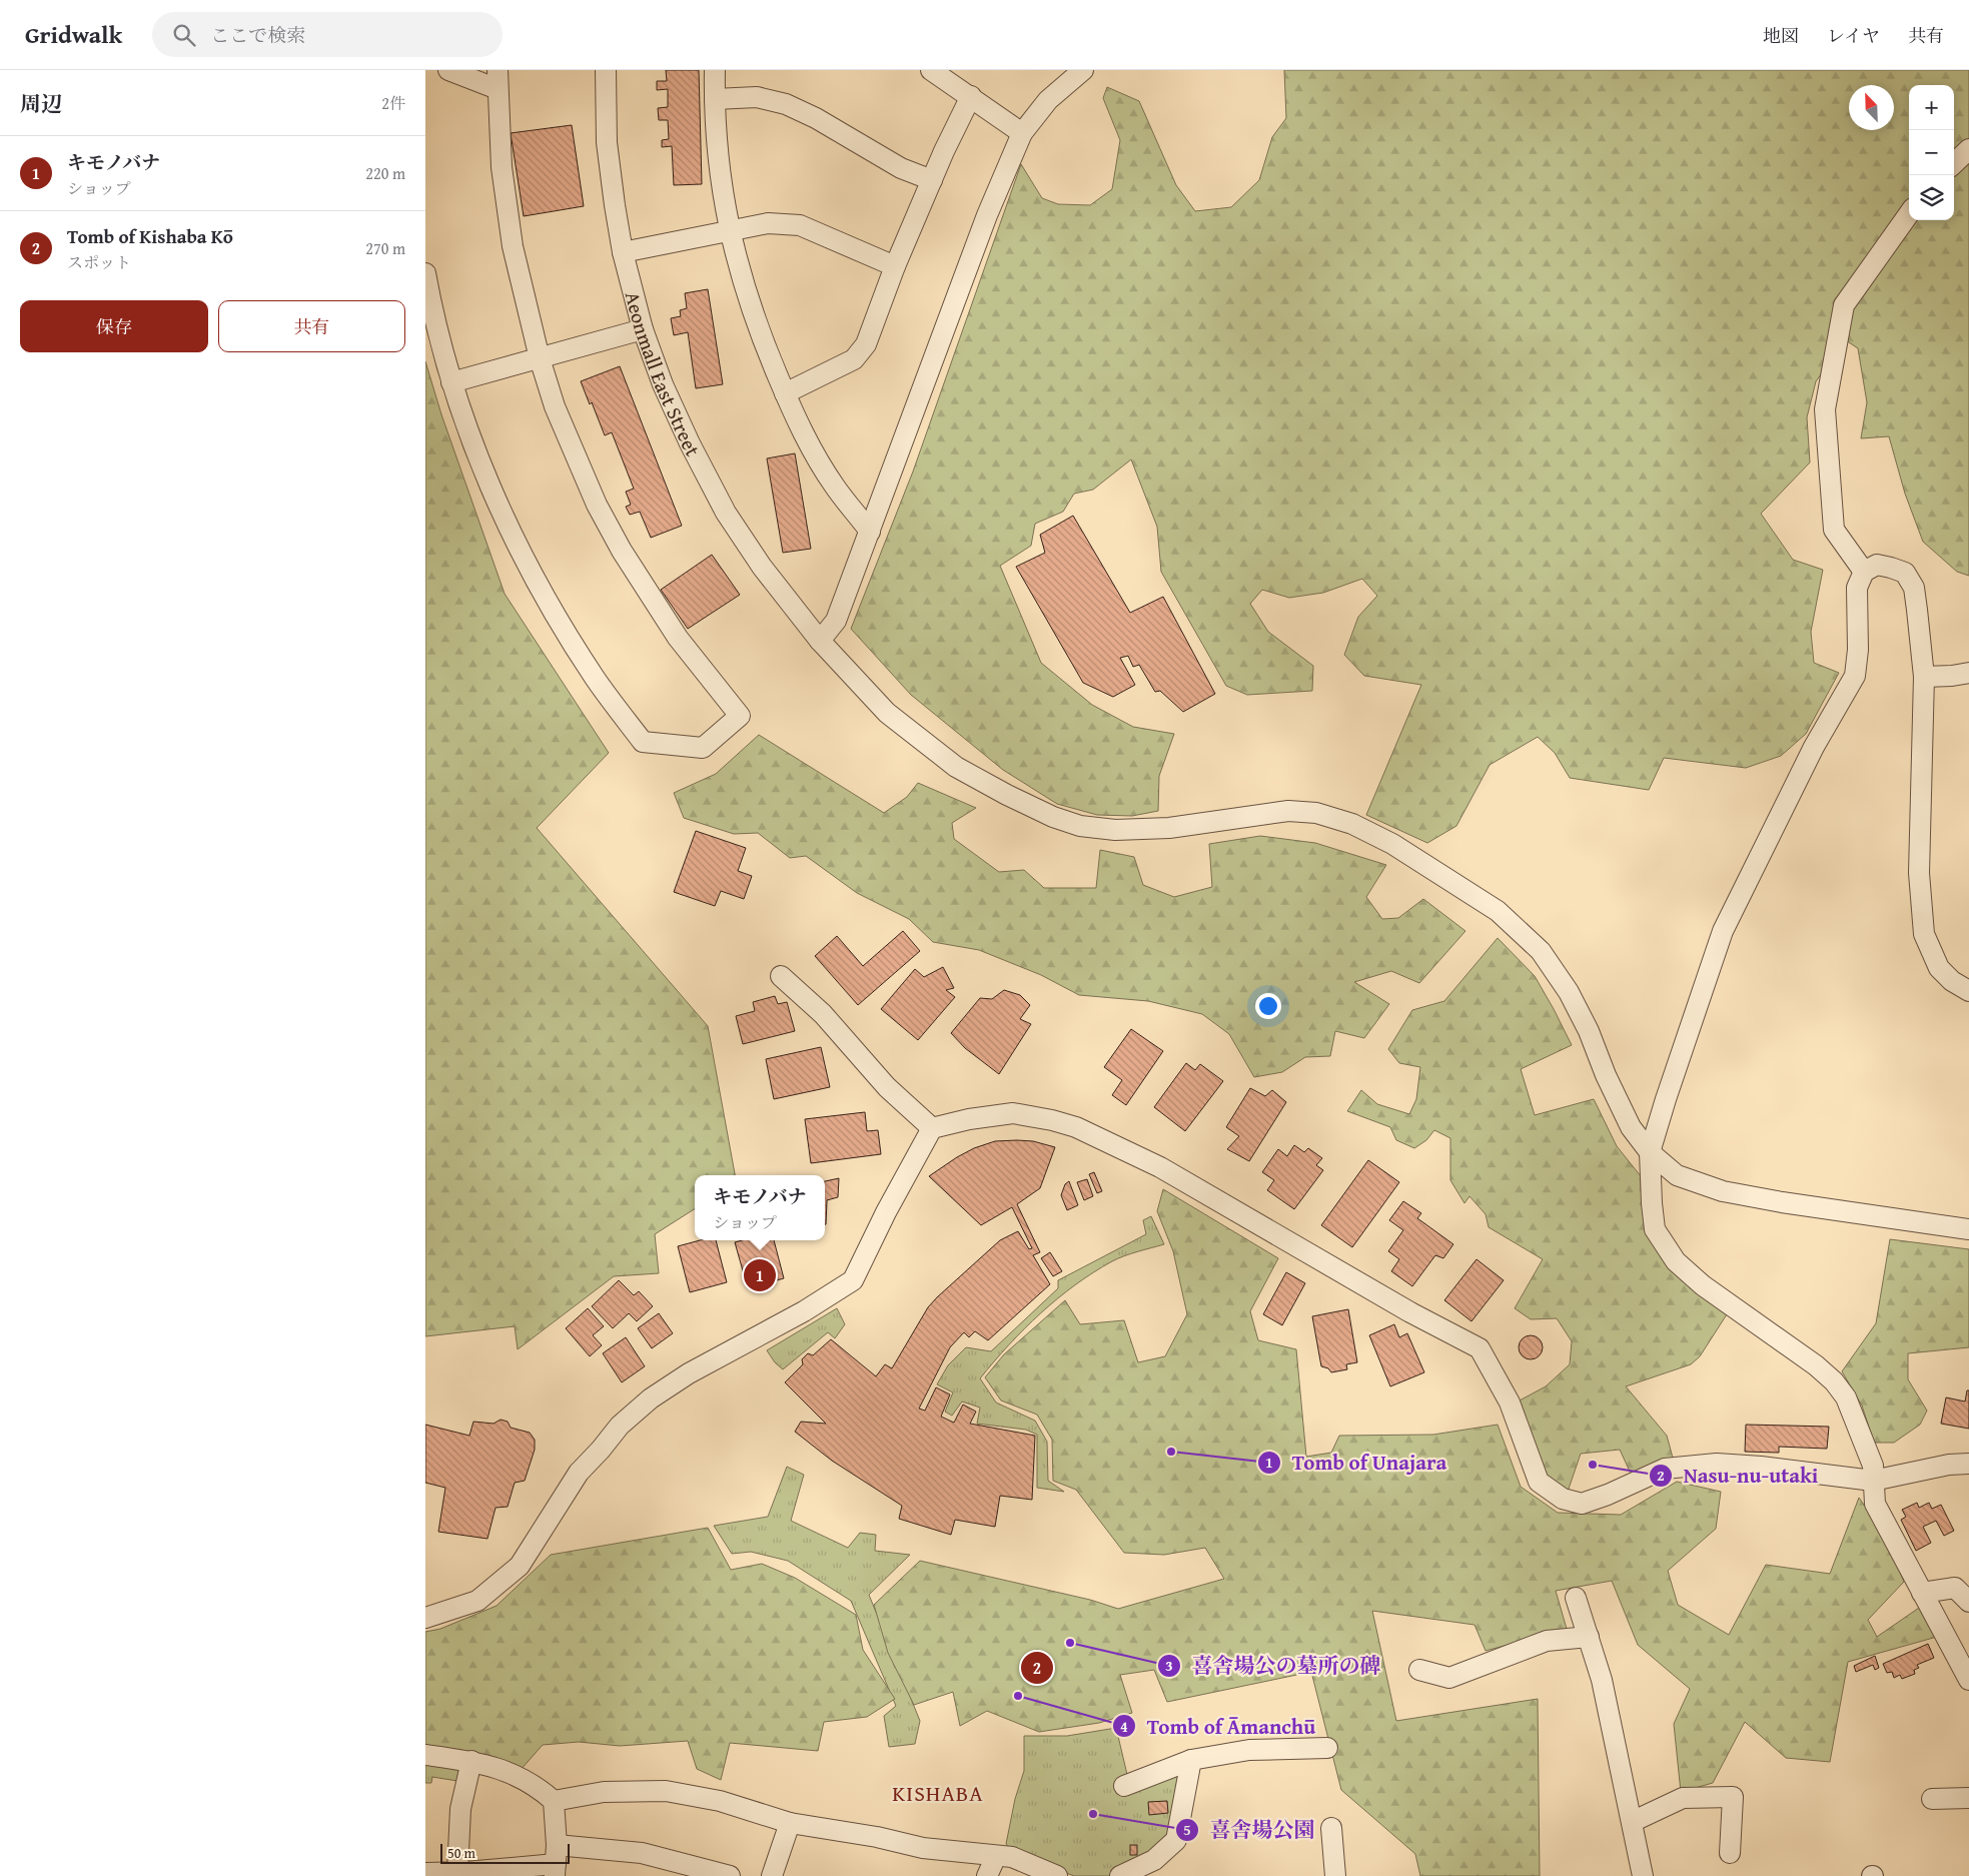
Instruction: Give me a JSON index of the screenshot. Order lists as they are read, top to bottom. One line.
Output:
{"streets":{"street":["Aeonmall East Street"]},"districts":["KISHABA"],"places":["Tomb of Unajara","Nasu-nu-utaki","喜舎場公の墓所の碑","Tomb of Āmanchū","喜舎場公園"],"scale_bar":"50 m","north":"top left","page":{"header":"Gridwalk","search":"ここで検索","nav":["地図","レイヤ","共有"],"heading":["周辺","2件"],"map_buttons":["+","−"],"list":[{"mark":"1","name":"キモノバナ","note":"ショップ","value":"220 m"},{"mark":"2","name":"Tomb of Kishaba Kō","note":"スポット","value":"270 m"}],"buttons":["保存","共有"],"popup":["キモノバナ","ショップ"],"pins":["1","2"],"scale":"50 m"}}
